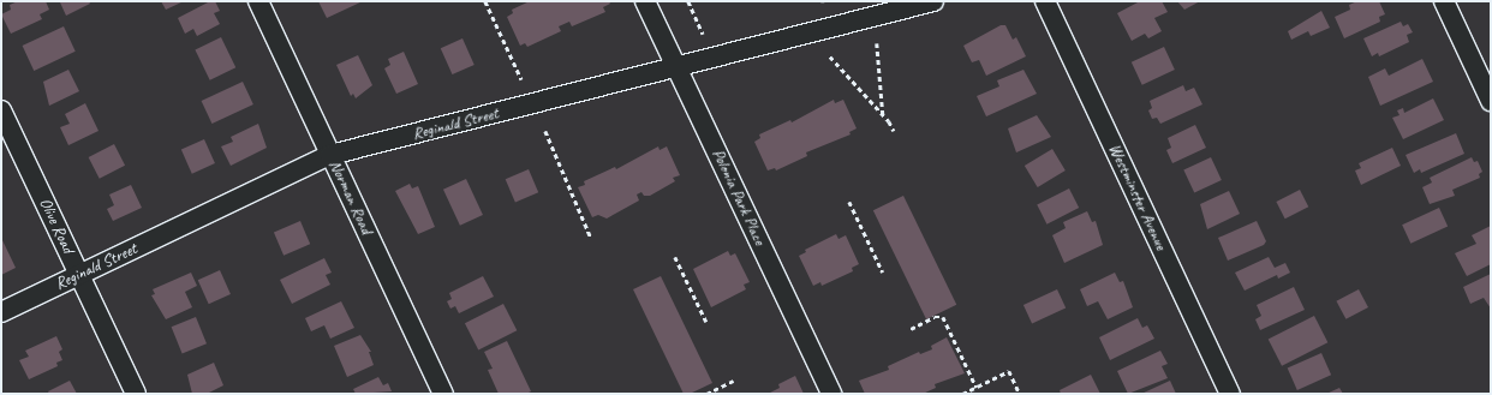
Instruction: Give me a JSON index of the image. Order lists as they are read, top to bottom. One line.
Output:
{"streets":{"street":["Reginald Street","Norman Road","Polonia Park Place","Westminster Avenue","Olive Road"]},"crossings":[["Reginald Street","Norman Road"],["Reginald Street","Polonia Park Place"],["Reginald Street","Olive Road"]]}
